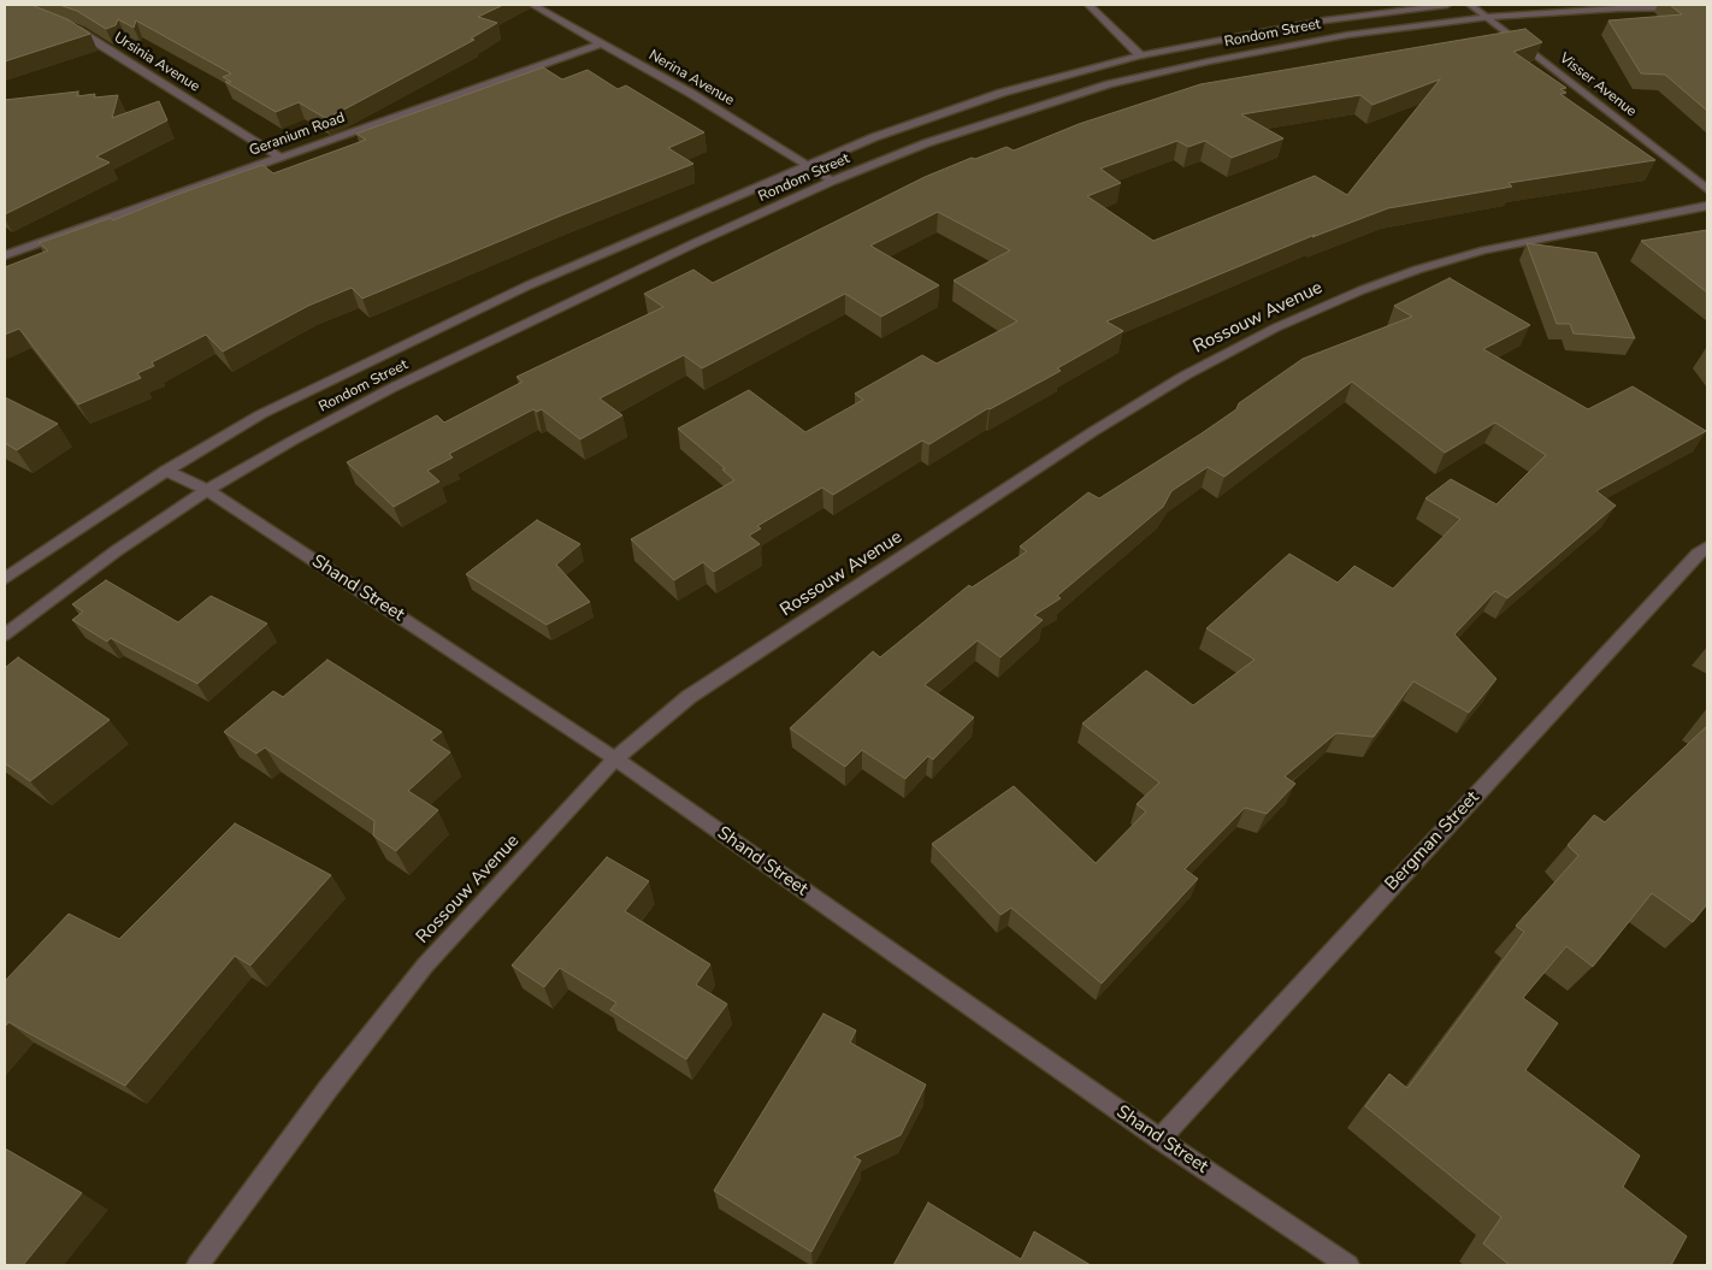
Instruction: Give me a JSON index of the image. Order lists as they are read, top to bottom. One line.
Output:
{"streets":{"street":["Rondom Street","Ursinia Avenue","Nerina Avenue","Visser Avenue","Geranium Road","Rossouw Avenue","Shand Street","Bergman Street"]},"crossings":[["Rondom Street","Nerina Avenue"],["Rondom Street","Visser Avenue"],["Rondom Street","Shand Street"],["Ursinia Avenue","Geranium Road"],["Nerina Avenue","Geranium Road"],["Rossouw Avenue","Shand Street"],["Shand Street","Bergman Street"]]}
